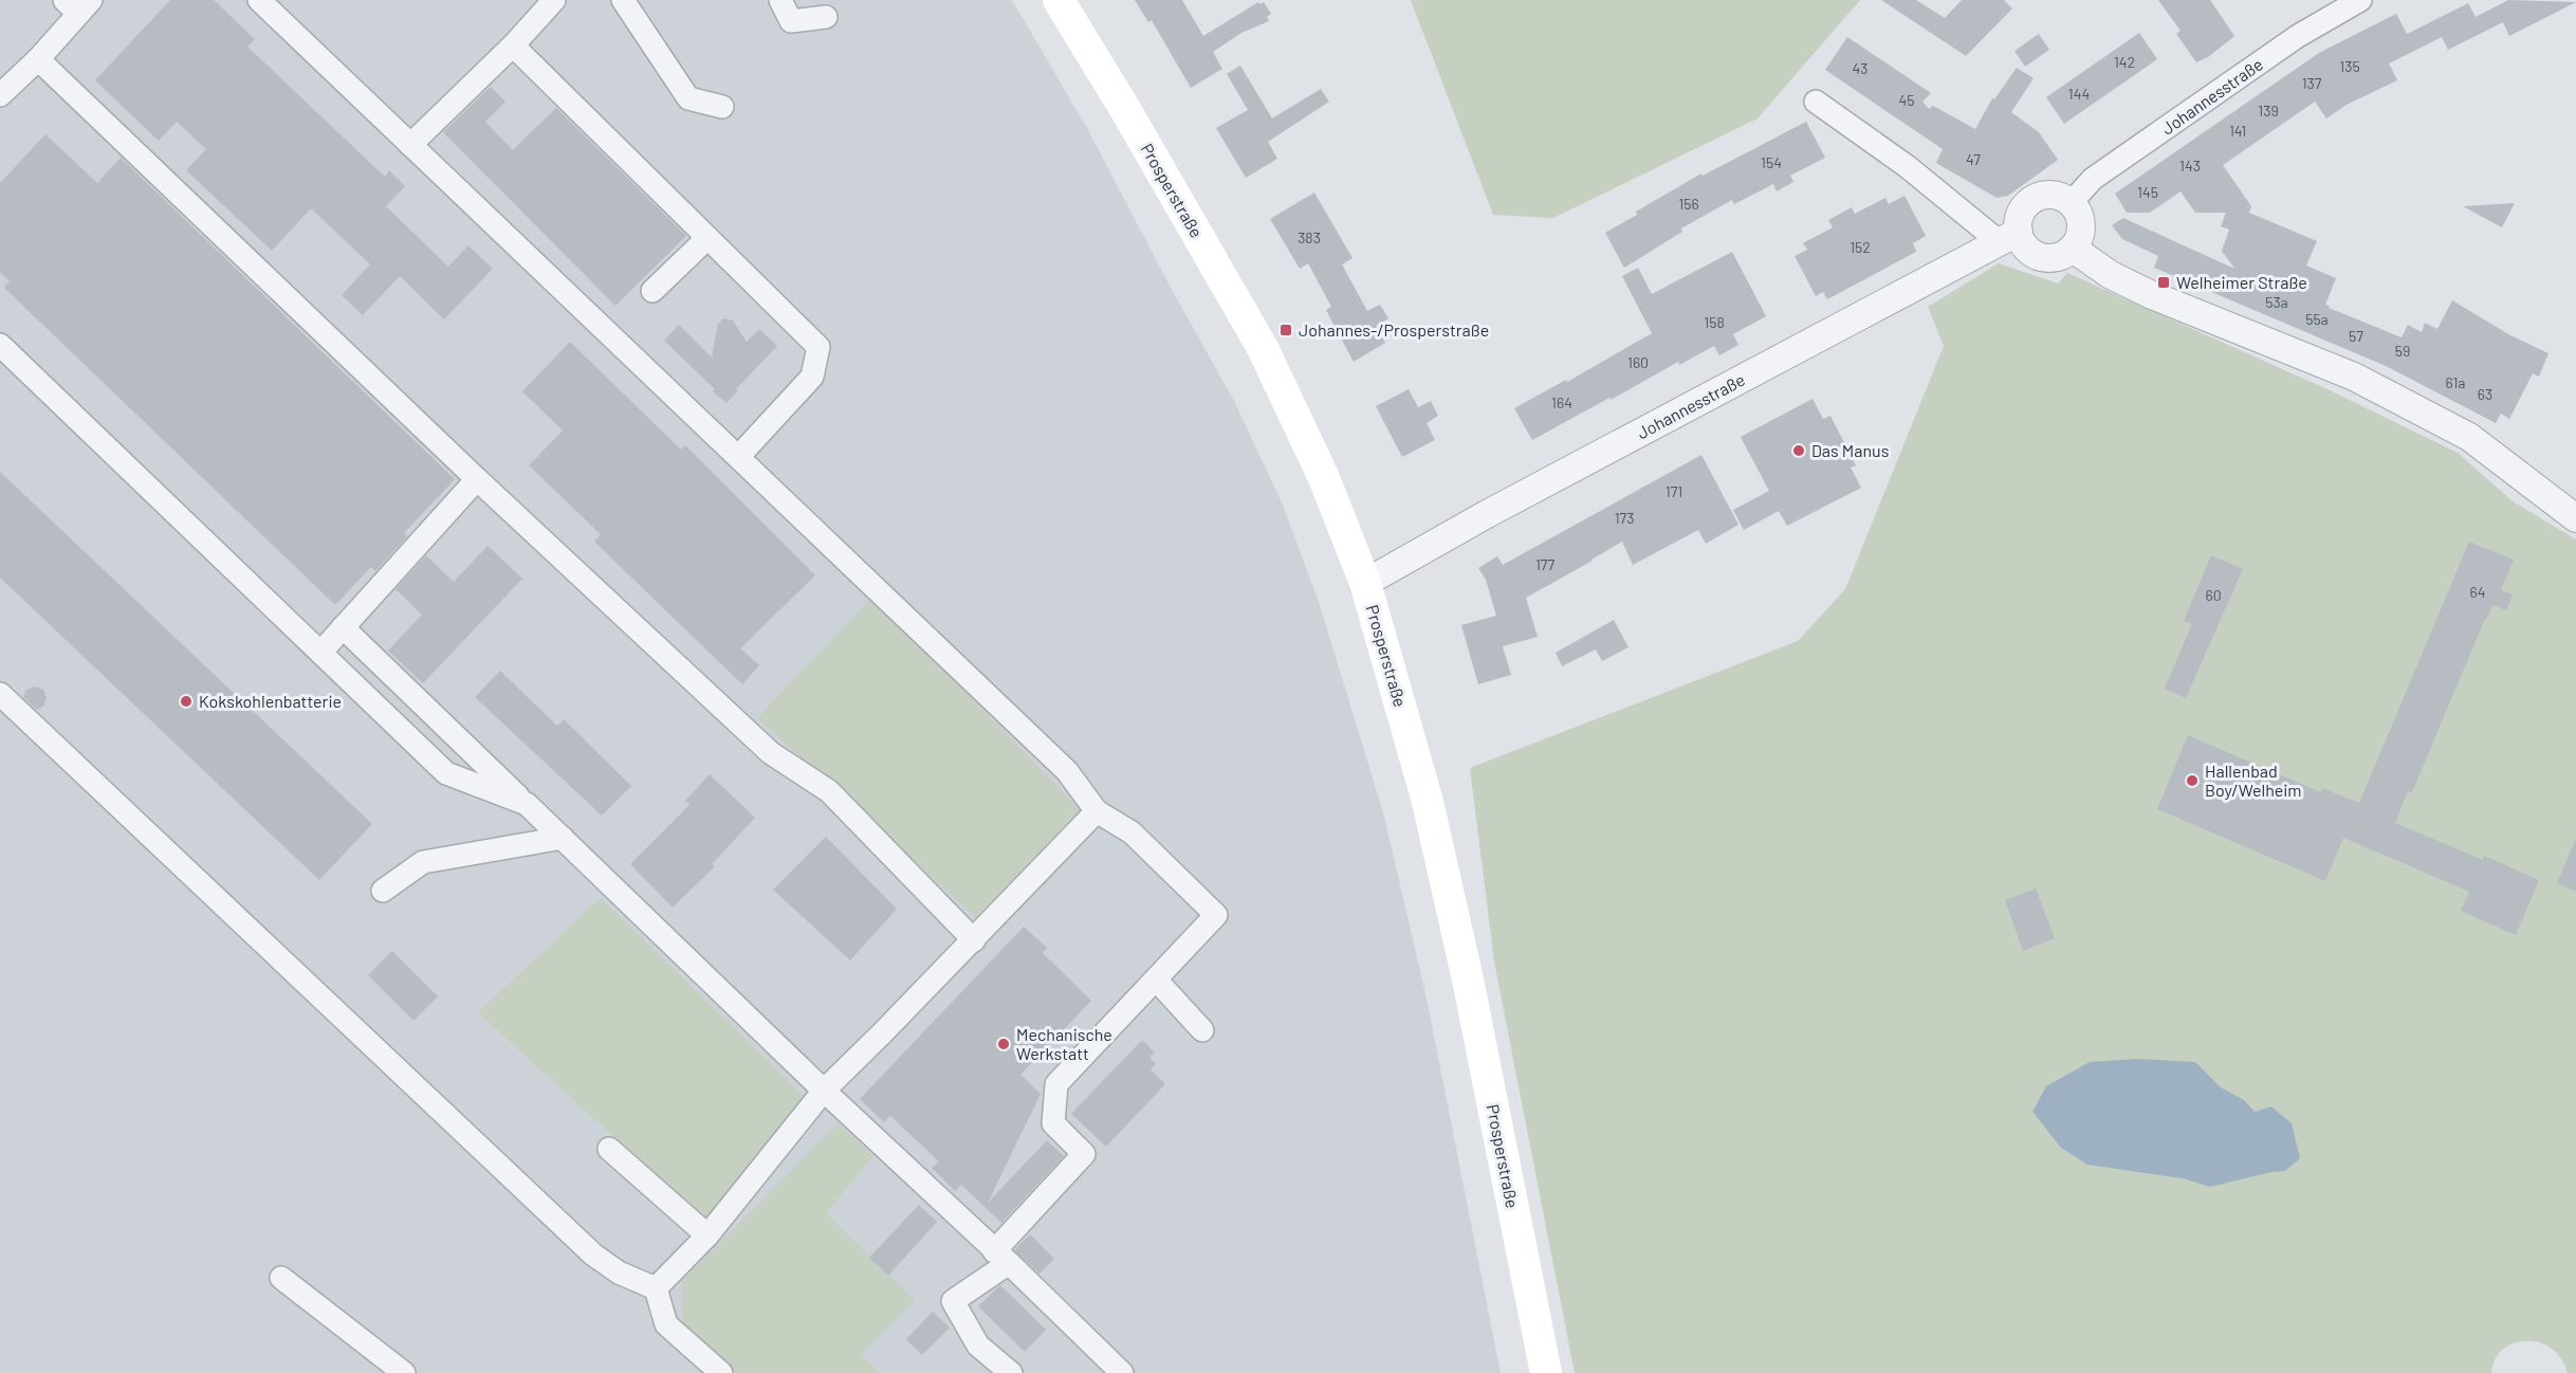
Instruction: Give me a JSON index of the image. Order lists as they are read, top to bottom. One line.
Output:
{"streets":{"main road":["Prosperstraße"],"street":["Johannesstraße"]},"crossings":[["Johannesstraße","Prosperstraße"]],"places":{"transit":["Welheimer Straße","Johannes-/Prosperstraße"],"other":["Das Manus","Kokskohlenbatterie","Hallenbad Boy/Welheim","Mechanische Werkstatt"]},"house_numbers":["142","135","43","137","144","45","139","141","47","154","143","145","156","383","152","53a","55a","158","57","59","160","61a","63","164","171","173","177","64","60"]}
